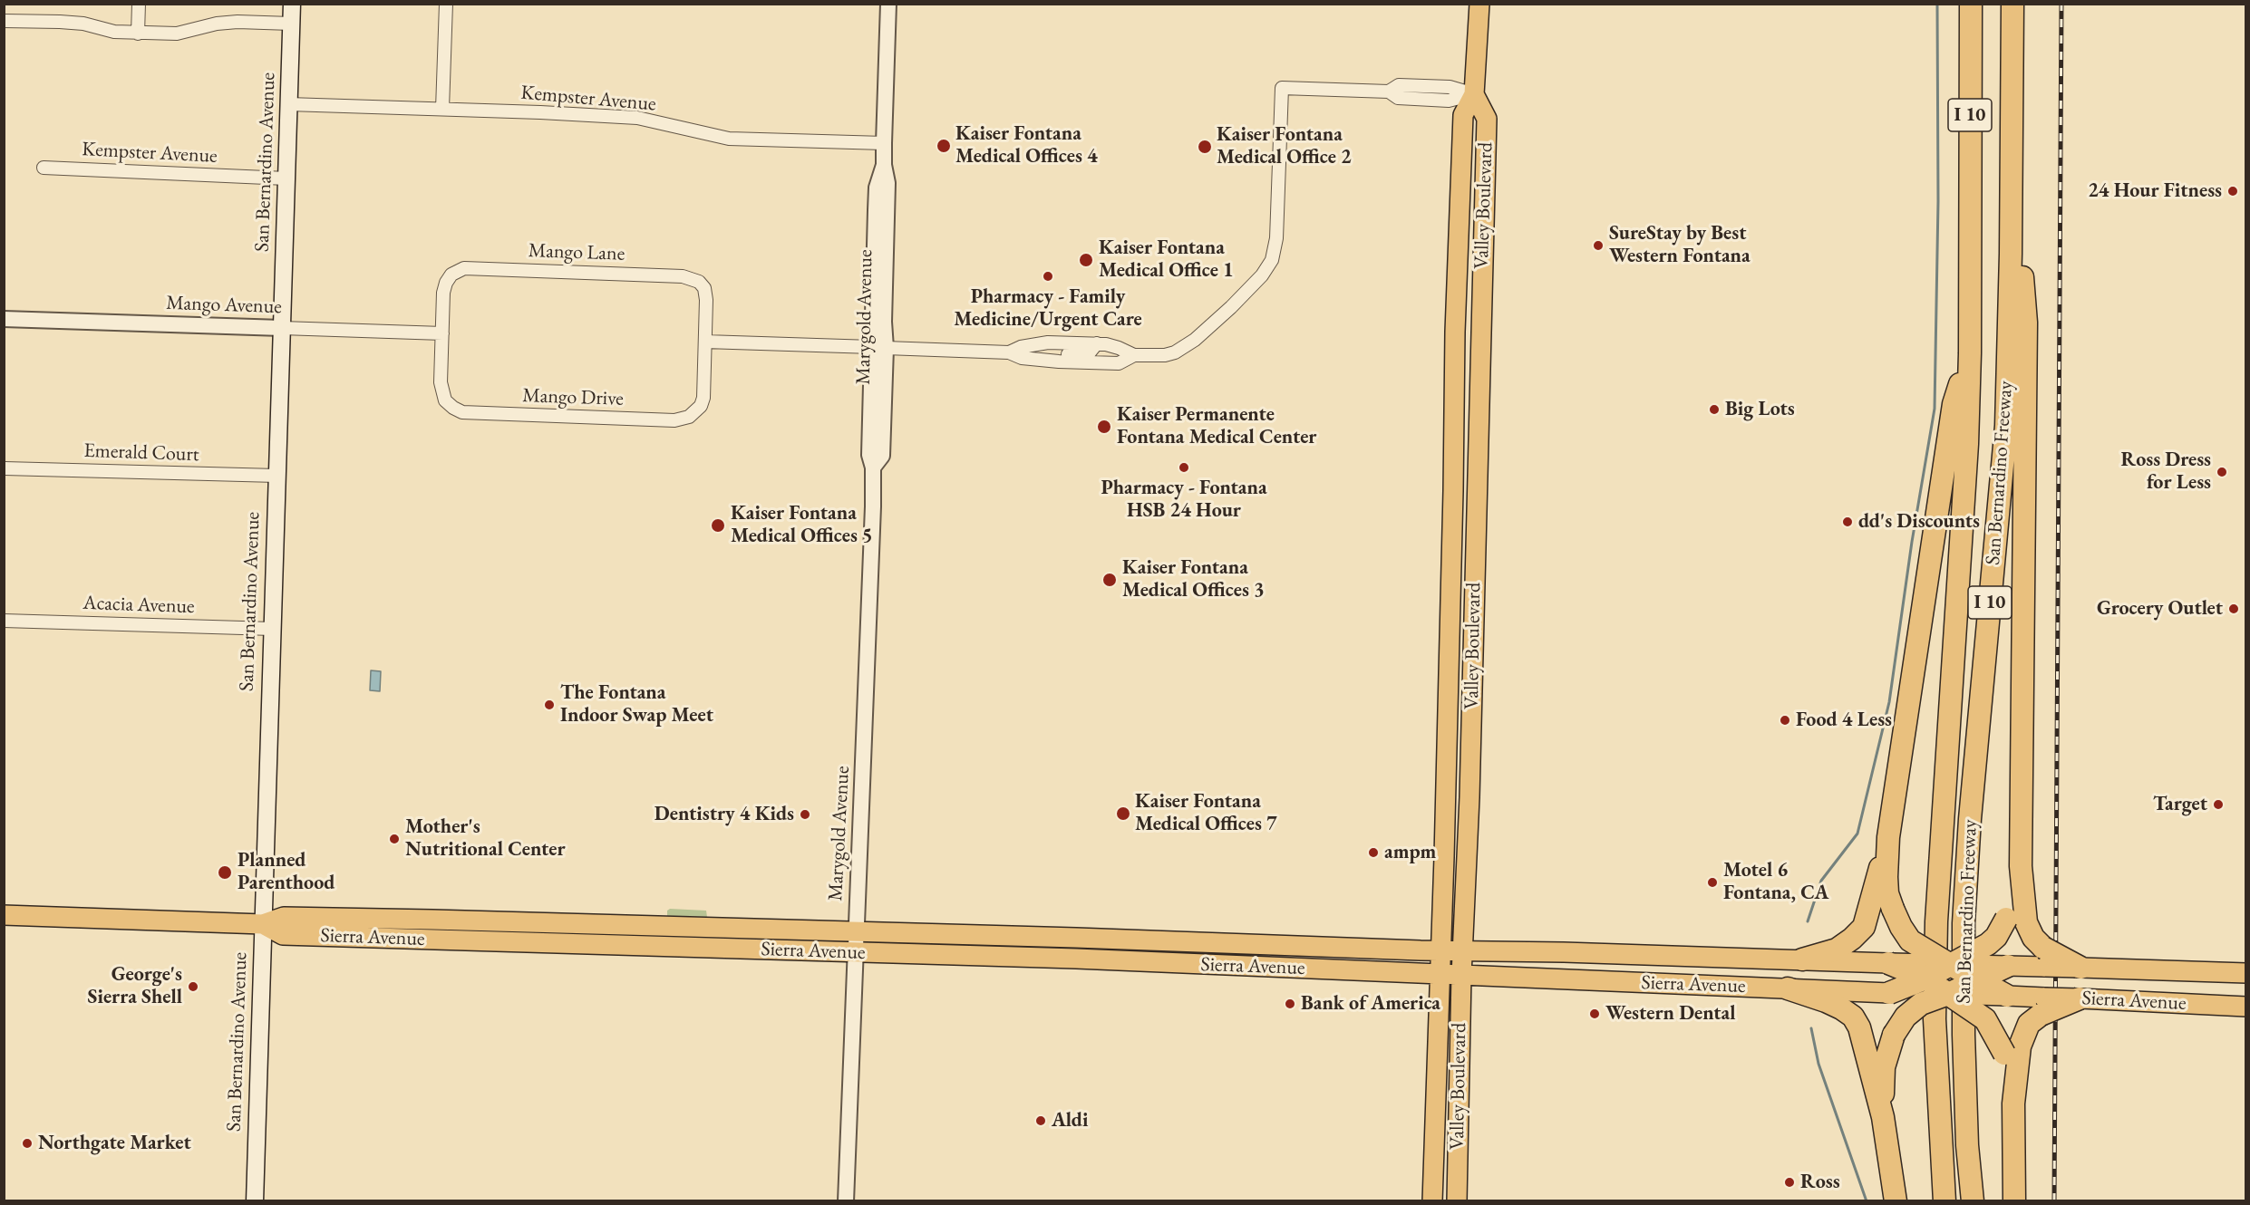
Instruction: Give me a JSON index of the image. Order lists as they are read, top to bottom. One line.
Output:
{"streets":{"highway":["I 10","San Bernardino Freeway"],"main road":["San Bernardino Avenue","Valley Boulevard","Sierra Avenue"],"street":["Kempster Avenue","Mango Lane","Mango Avenue","Marygold Avenue","Mango Drive","Emerald Court","Acacia Avenue"]},"crossings":[["Kempster Avenue","San Bernardino Avenue"],["Kempster Avenue","Marygold Avenue"],["San Bernardino Avenue","Mango Avenue"],["San Bernardino Avenue","Emerald Court"],["San Bernardino Avenue","Acacia Avenue"],["San Bernardino Avenue","Sierra Avenue"],["Valley Boulevard","Sierra Avenue"],["Mango Lane","Mango Avenue"],["Mango Lane","Mango Drive"],["Mango Avenue","Mango Drive"],["Marygold Avenue","Sierra Avenue"]],"places":["Kaiser Fontana Medical Offices 4","Kaiser Fontana Medical Office 2","24 Hour Fitness","SureStay by Best Western Fontana","Kaiser Fontana Medical Office 1","Pharmacy - Family Medicine/Urgent Care","Big Lots","Kaiser Permanente Fontana Medical Center","Pharmacy - Fontana HSB 24 Hour","Ross Dress for Less","dd's Discounts","Kaiser Fontana Medical Offices 5","Kaiser Fontana Medical Offices 3","Grocery Outlet","The Fontana Indoor Swap Meet","Food 4 Less","Target","Kaiser Fontana Medical Offices 7","Dentistry 4 Kids","Mother's Nutritional Center","ampm","Planned Parenthood","Motel 6 Fontana, CA","George's Sierra Shell","Bank of America","Western Dental","Aldi","Northgate Market","Ross"]}
